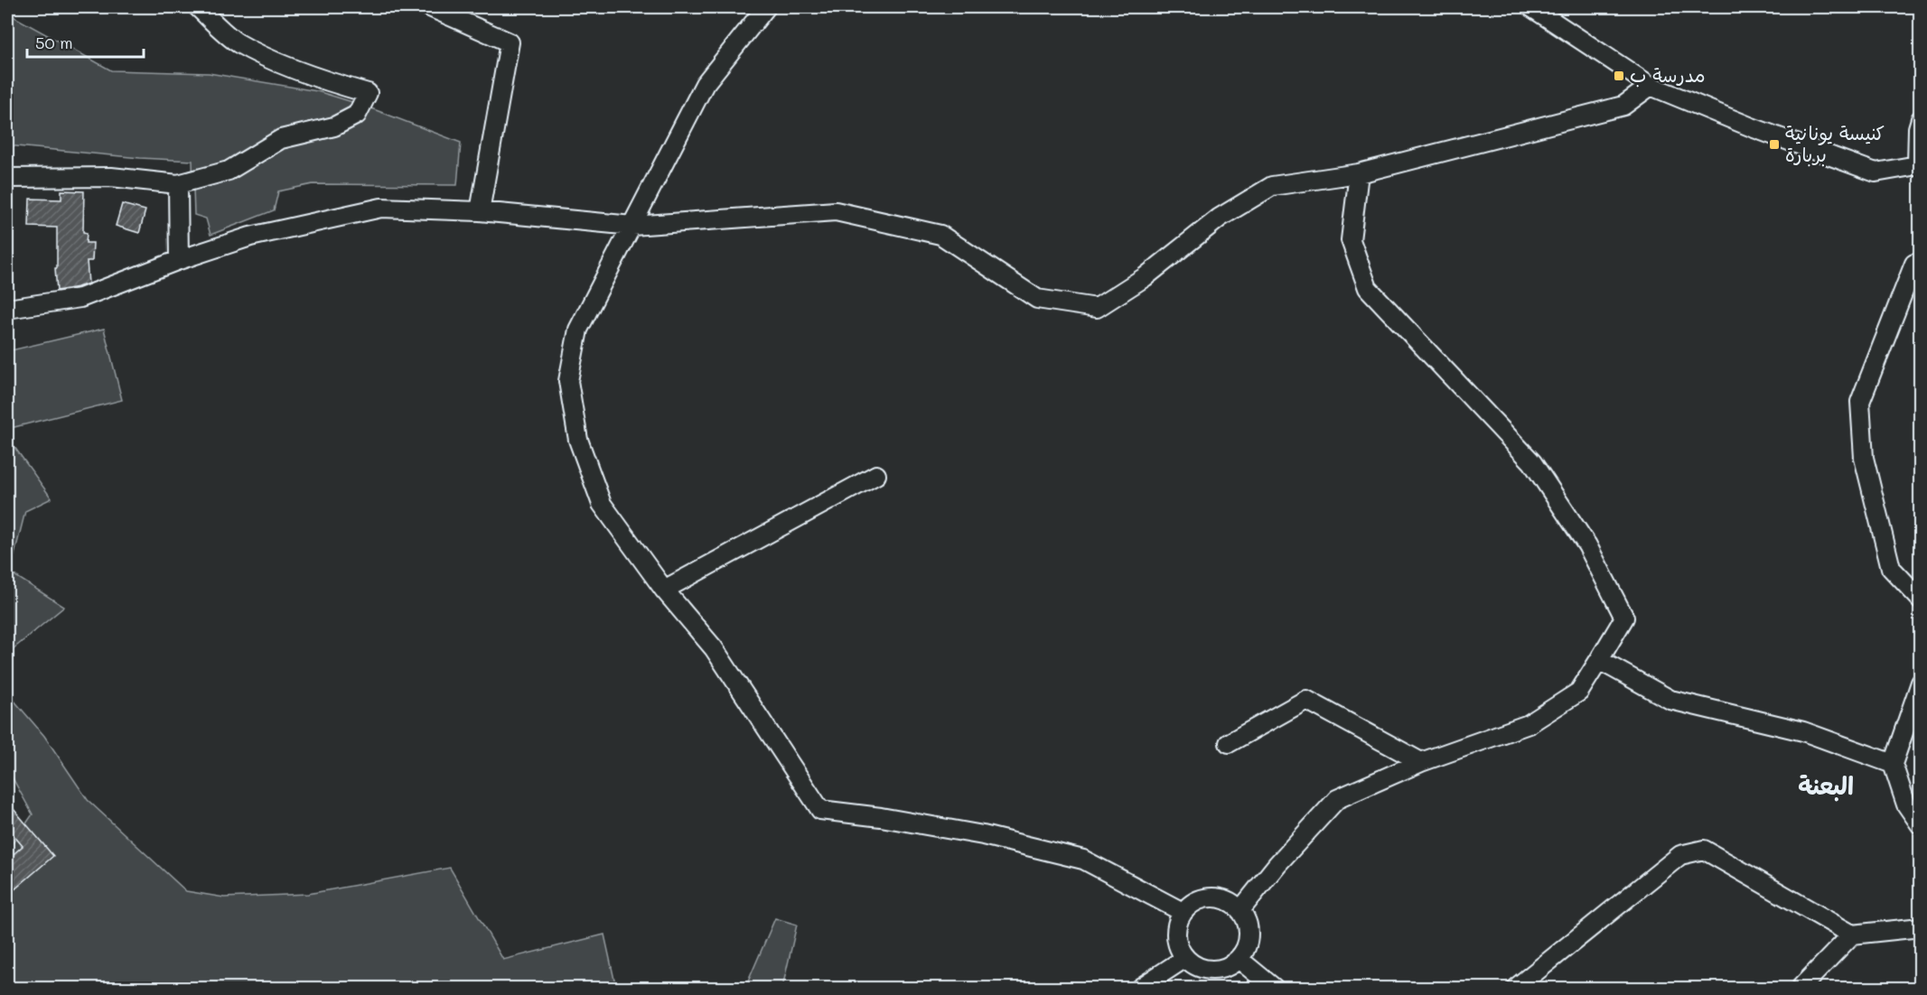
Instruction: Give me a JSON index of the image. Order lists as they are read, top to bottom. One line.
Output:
{"districts":["البعنة"],"places":{"transit":["مدرسة ب","كنيسة يونانية بربارة"]},"scale_bar":"50 m"}
